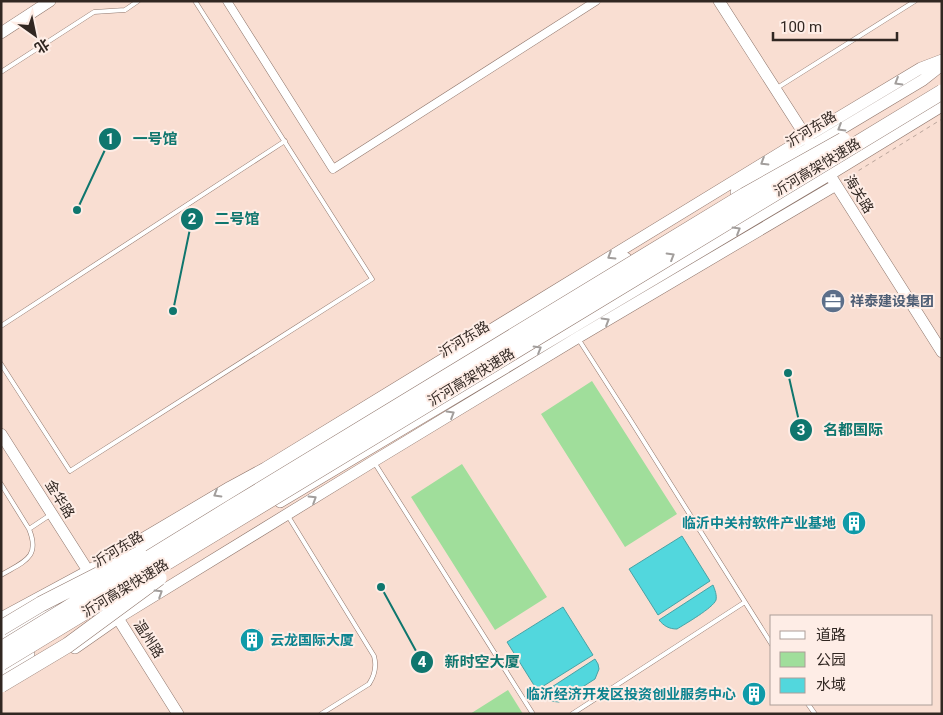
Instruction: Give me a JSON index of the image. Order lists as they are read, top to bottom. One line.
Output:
{"streets":{"highway":["沂河高架快速路"],"main road":["沂河东路","海关路","金华路","温州路"]},"crossings":[["沂河东路","海关路"],["沂河东路","金华路"],["沂河东路","温州路"],["金华路","温州路"]],"places":{"other":["一号馆","二号馆","名都国际","新时空大厦"],"office":["祥泰建设集团"],"building":["临沂中关村软件产业基地","云龙国际大厦","临沂经济开发区投资创业服务中心"]},"legend":["道路","公园","水域"],"scale_bar":"100 m","north":"bottom right"}
